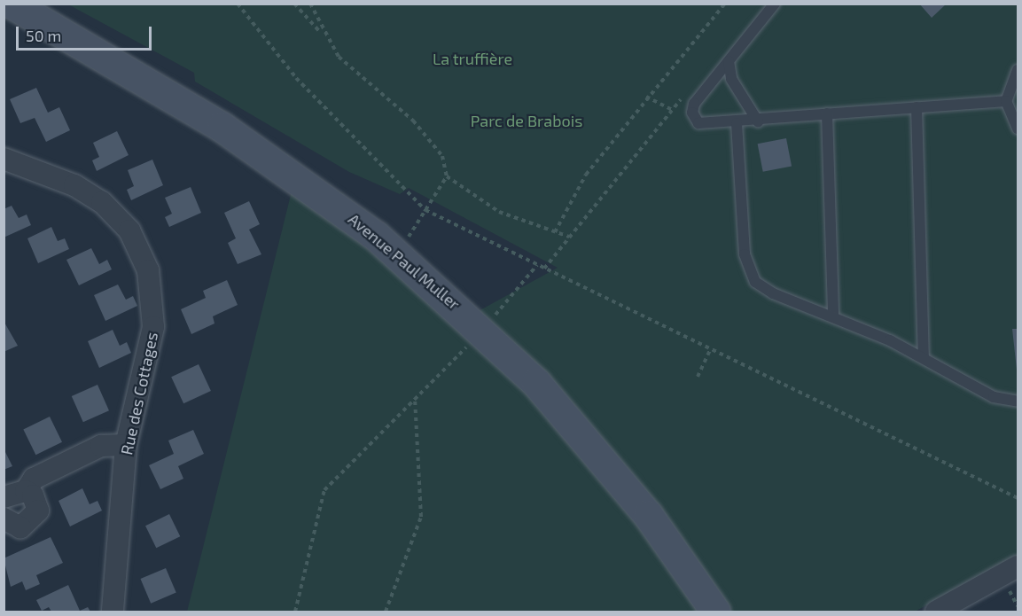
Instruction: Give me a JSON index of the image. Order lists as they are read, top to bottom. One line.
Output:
{"streets":{"main road":["Avenue Paul Muller"],"street":["Rue des Cottages"]},"parks":["La truffière","Parc de Brabois"],"scale_bar":"50 m"}
